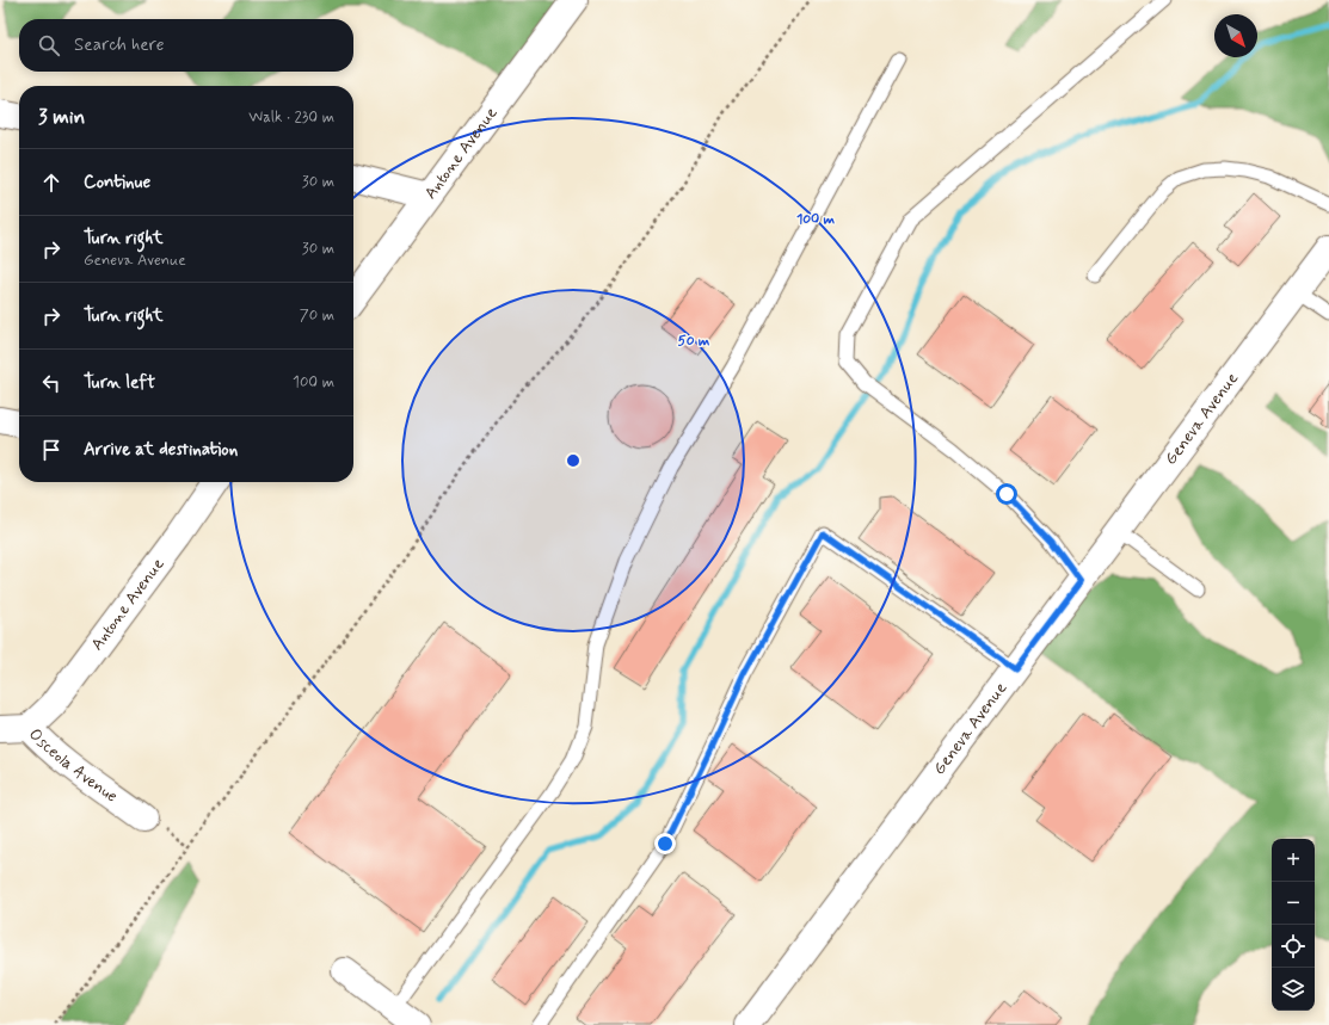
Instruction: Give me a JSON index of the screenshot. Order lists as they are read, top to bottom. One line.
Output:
{"streets":{"street":["Antone Avenue","Geneva Avenue","Osceola Avenue"]},"crossings":[["Antone Avenue","Osceola Avenue"]],"north":"bottom right","page":{"search":"Search here","heading":["3 min","Walk · 230 m"],"list":[["Continue","30 m"],["Turn right","Geneva Avenue","30 m"],["Turn right","70 m"],["Turn left","100 m"],"Arrive at destination"],"map_buttons":["+","−"]},"rings":["100 m","50 m"]}
